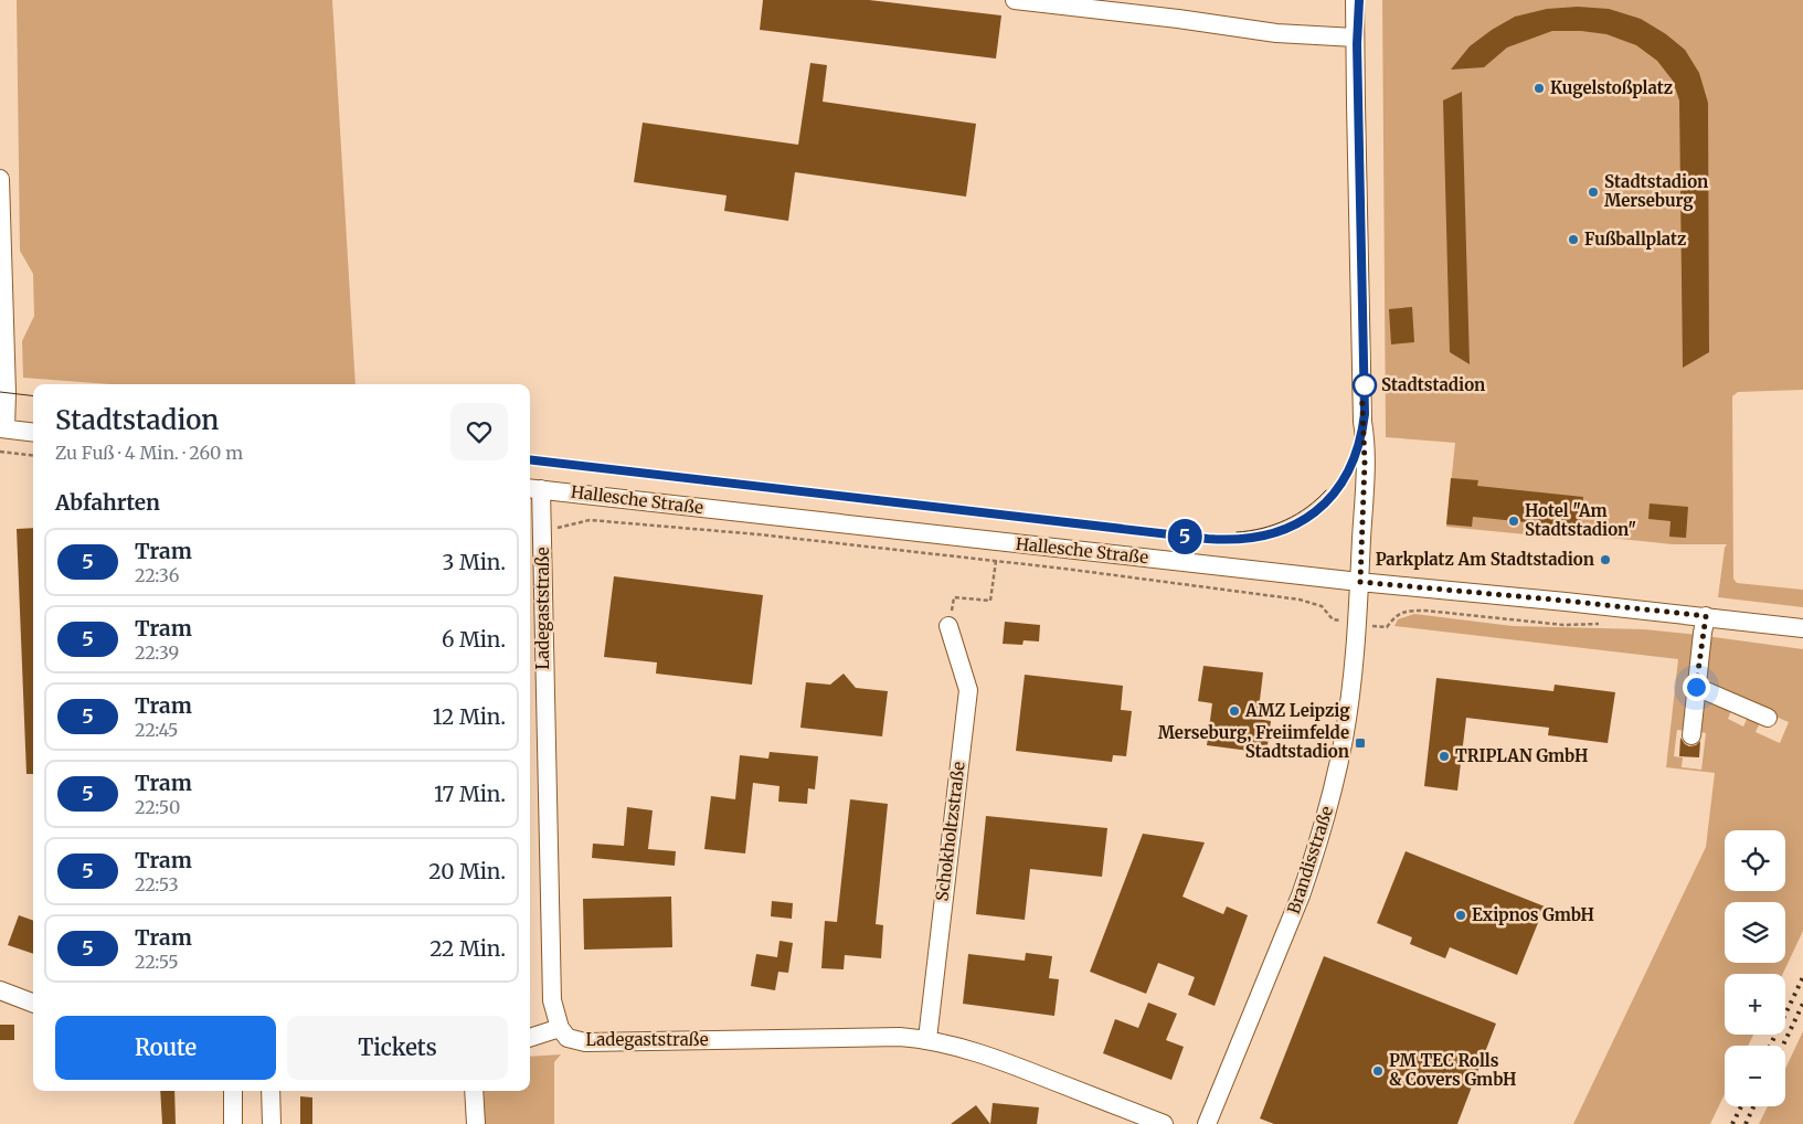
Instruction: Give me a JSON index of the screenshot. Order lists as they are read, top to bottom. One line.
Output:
{"streets":{"street":["Hallesche Straße","Ladegaststraße","Schokholtzstraße","Brandisstraße"]},"crossings":[["Hallesche Straße","Ladegaststraße"],["Hallesche Straße","Brandisstraße"],["Ladegaststraße","Schokholtzstraße"]],"places":{"other":["Kugelstoßplatz","Stadtstadion Merseburg","Fußballplatz","Stadtstadion","Hotel \"Am Stadtstadion\"","Parkplatz Am Stadtstadion","AMZ Leipzig","TRIPLAN GmbH","Exipnos GmbH","PM TEC Rolls & Covers GmbH"],"transit":["Merseburg, Freiimfelde Stadtstadion"]},"lines":["tram line 5"],"page":{"on_map":"5","heading":[["Stadtstadion","Zu Fuß · 4 Min. · 260 m"],"Abfahrten"],"list":[{"mark":"5","name":"Tram","note":"22:36","value":"3 Min."},{"mark":"5","name":"Tram","note":"22:39","value":"6 Min."},{"mark":"5","name":"Tram","note":"22:45","value":"12 Min."},{"mark":"5","name":"Tram","note":"22:50","value":"17 Min."},{"mark":"5","name":"Tram","note":"22:53","value":"20 Min."},{"mark":"5","name":"Tram","note":"22:55","value":"22 Min."}],"map_buttons":["+","−"],"buttons":["Route","Tickets"]}}
